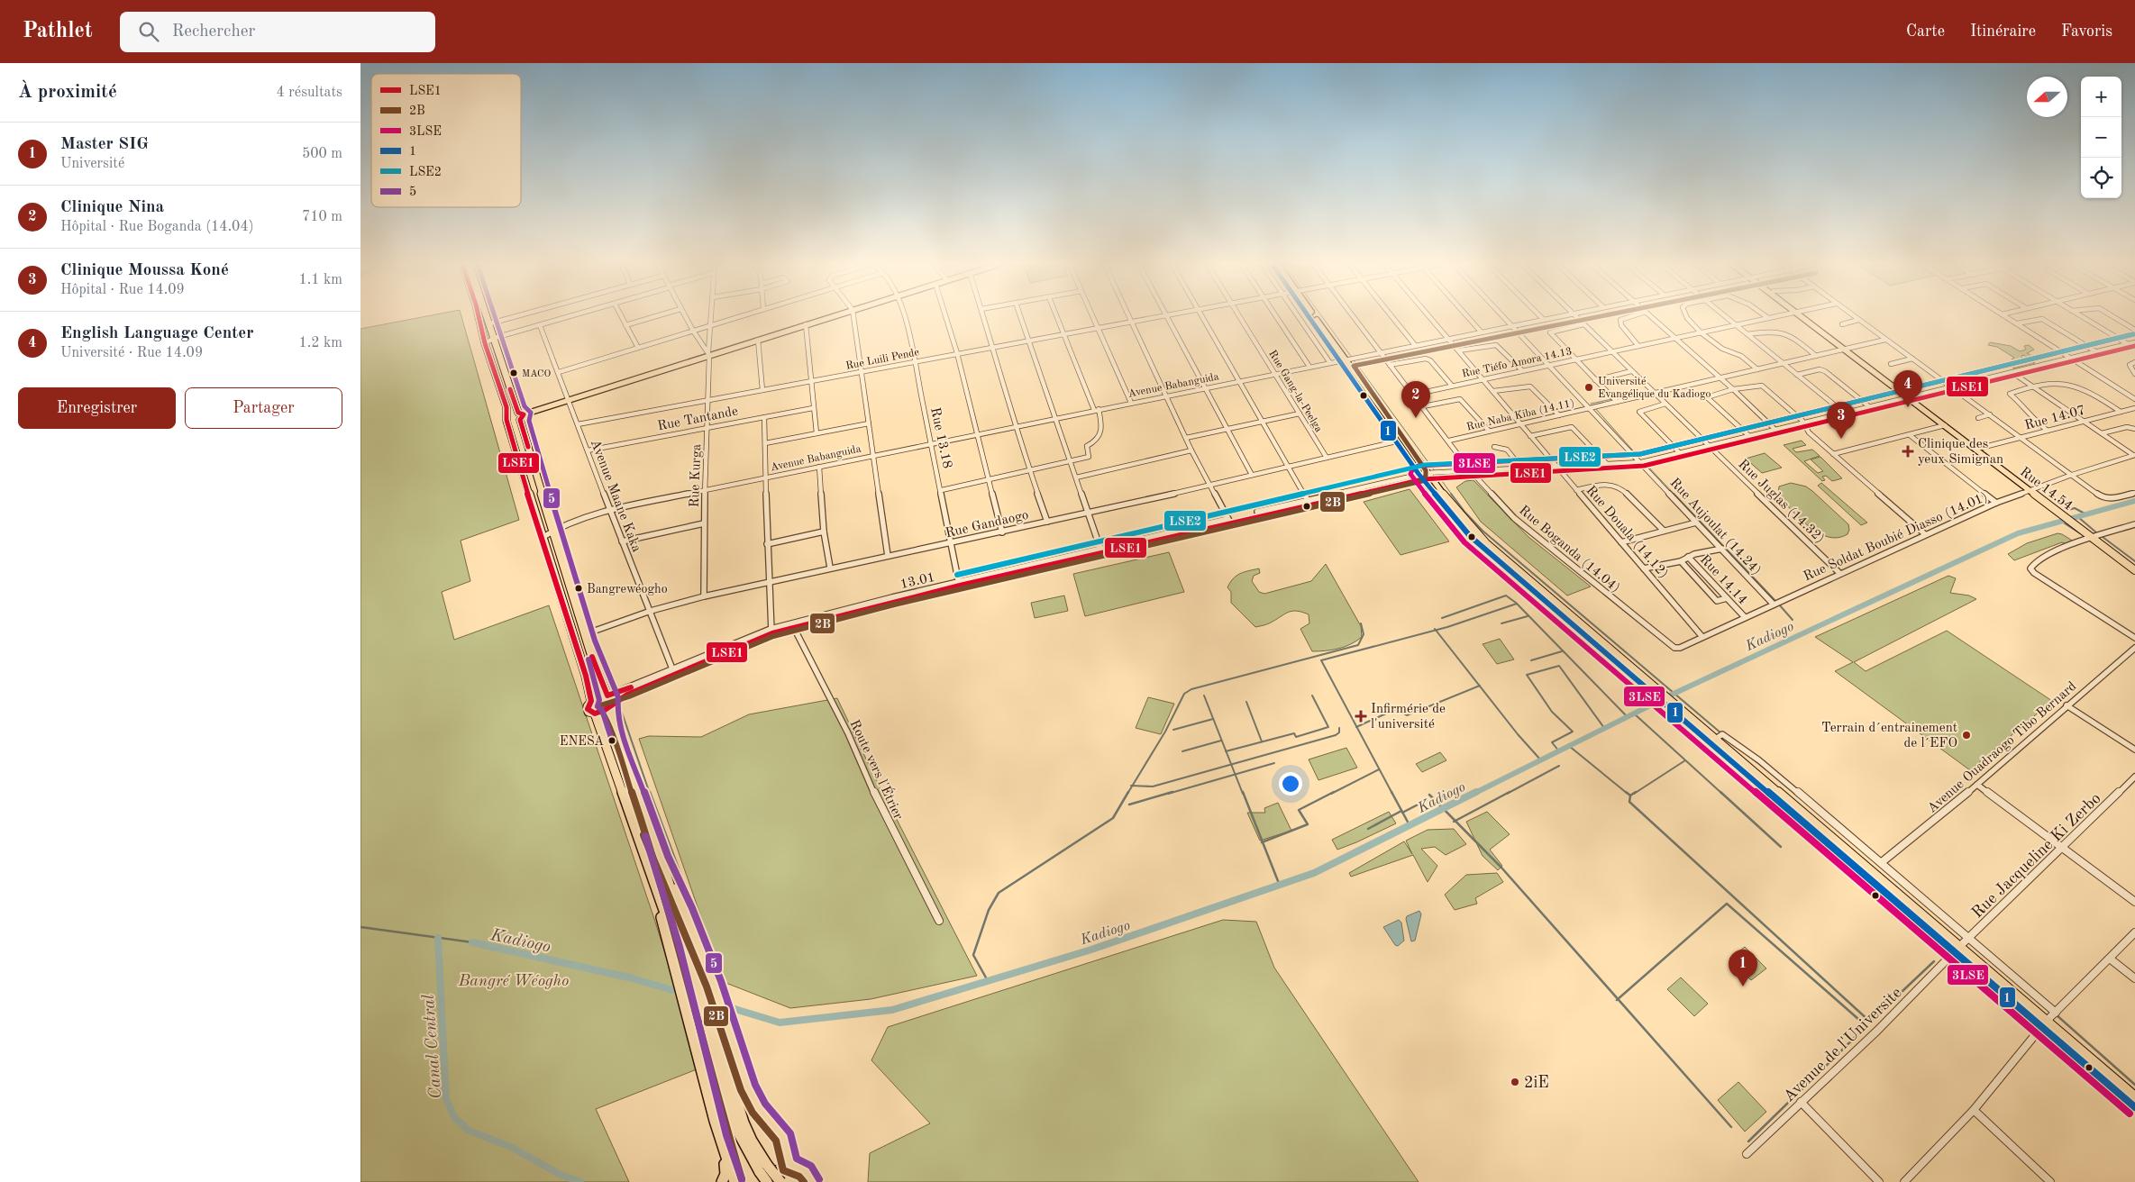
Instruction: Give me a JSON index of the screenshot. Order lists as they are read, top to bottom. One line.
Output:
{"streets":{"main road":["Rue 14.54"],"street":["Rue Luili Pende","Rue Tiéfo Amora 14.13","Avenue Babanguida","Rue Gang-la-Peelga","Rue Naba Kiba (14.11)","Rue 14.07","Rue Tantande","Rue 13.18","Rue Kurga","Avenue Maane Kaka","Rue Juglas (14.32)","Rue Gandaogo","Rue Aujoulat (14.24)","Rue Douala (14.12)","Rue Soldat Boubié Diasso (14.01)","Rue Boganda (14.04)","Rue 14.14","13.01","Avenue Ouadraogo Tibo Bernard","Route vers l'Étrier","Rue Jacqueline Ki Zerbo","Avenue de l'Universite"]},"crossings":[["Rue Luili Pende","Rue 13.18"],["Rue Luili Pende","Rue Kurga"],["Rue Luili Pende","Avenue Maane Kaka"],["Rue Tiéfo Amora 14.13","Rue Juglas (14.32)"],["Rue Tiéfo Amora 14.13","Rue Aujoulat (14.24)"],["Rue Tiéfo Amora 14.13","Rue Douala (14.12)"],["Rue Tiéfo Amora 14.13","Rue Boganda (14.04)"],["Avenue Babanguida","Rue Gang-la-Peelga"],["Avenue Babanguida","Rue 13.18"],["Avenue Babanguida","Rue Kurga"],["Avenue Babanguida","Avenue Maane Kaka"],["Avenue Babanguida","Rue Aujoulat (14.24)"],["Avenue Babanguida","Rue Douala (14.12)"],["Avenue Babanguida","Rue Boganda (14.04)"],["Rue Gang-la-Peelga","Rue Gandaogo"],["Rue Naba Kiba (14.11)","Rue 14.54"],["Rue Naba Kiba (14.11)","Rue Juglas (14.32)"],["Rue Naba Kiba (14.11)","Rue Aujoulat (14.24)"],["Rue Naba Kiba (14.11)","Rue Douala (14.12)"],["Rue Naba Kiba (14.11)","Rue Boganda (14.04)"],["Rue Tantande","Rue Kurga"],["Rue Tantande","Avenue Maane Kaka"],["Rue 13.18","Rue Gandaogo"],["Rue 13.18","13.01"],["Rue Kurga","Rue Gandaogo"],["Rue 14.54","Rue Soldat Boubié Diasso (14.01)"],["Avenue Maane Kaka","Rue Gandaogo"],["Avenue Maane Kaka","13.01"],["Rue Juglas (14.32)","Rue Soldat Boubié Diasso (14.01)"],["Rue Aujoulat (14.24)","Rue Soldat Boubié Diasso (14.01)"],["Rue Douala (14.12)","Rue Soldat Boubié Diasso (14.01)"],["Rue Soldat Boubié Diasso (14.01)","Rue Boganda (14.04)"],["Rue Soldat Boubié Diasso (14.01)","Rue 14.14"],["Rue Boganda (14.04)","13.01"],["13.01","Route vers l'Étrier"],["Rue Jacqueline Ki Zerbo","Avenue de l'Universite"]],"water":["Kadiogo","Canal Central"],"parks":["Bangré Wéogho"],"places":{"other":["MACO","Université Evangélique du Kadiogo","Bangrewéogho","Terrain d´entrainement de l´EFO","ENESA","2iE"],"health":["Clinique des yeux Simignan","Infirmérie de l'université"]},"lines":["transit line LSE1","transit line 2B","transit line 1","transit line 5","transit line 3LSE","transit line LSE2"],"legend":["LSE1","2B","3LSE","1","LSE2","5"],"north":"left","page":{"header":"Pathlet","search":"Rechercher","nav":["Carte","Itinéraire","Favoris"],"heading":["À proximité","4 résultats"],"map_buttons":["+","−"],"list":[{"mark":"1","name":"Master SIG","note":"Université","value":"500 m"},{"mark":"2","name":"Clinique Nina","note":"Hôpital · Rue Boganda (14.04)","value":"710 m"},{"mark":"3","name":"Clinique Moussa Koné","note":"Hôpital · Rue 14.09","value":"1.1 km"},{"mark":"4","name":"English Language Center","note":"Université · Rue 14.09","value":"1.2 km"}],"pins":["4","2","3","1"],"buttons":["Enregistrer","Partager"]}}
